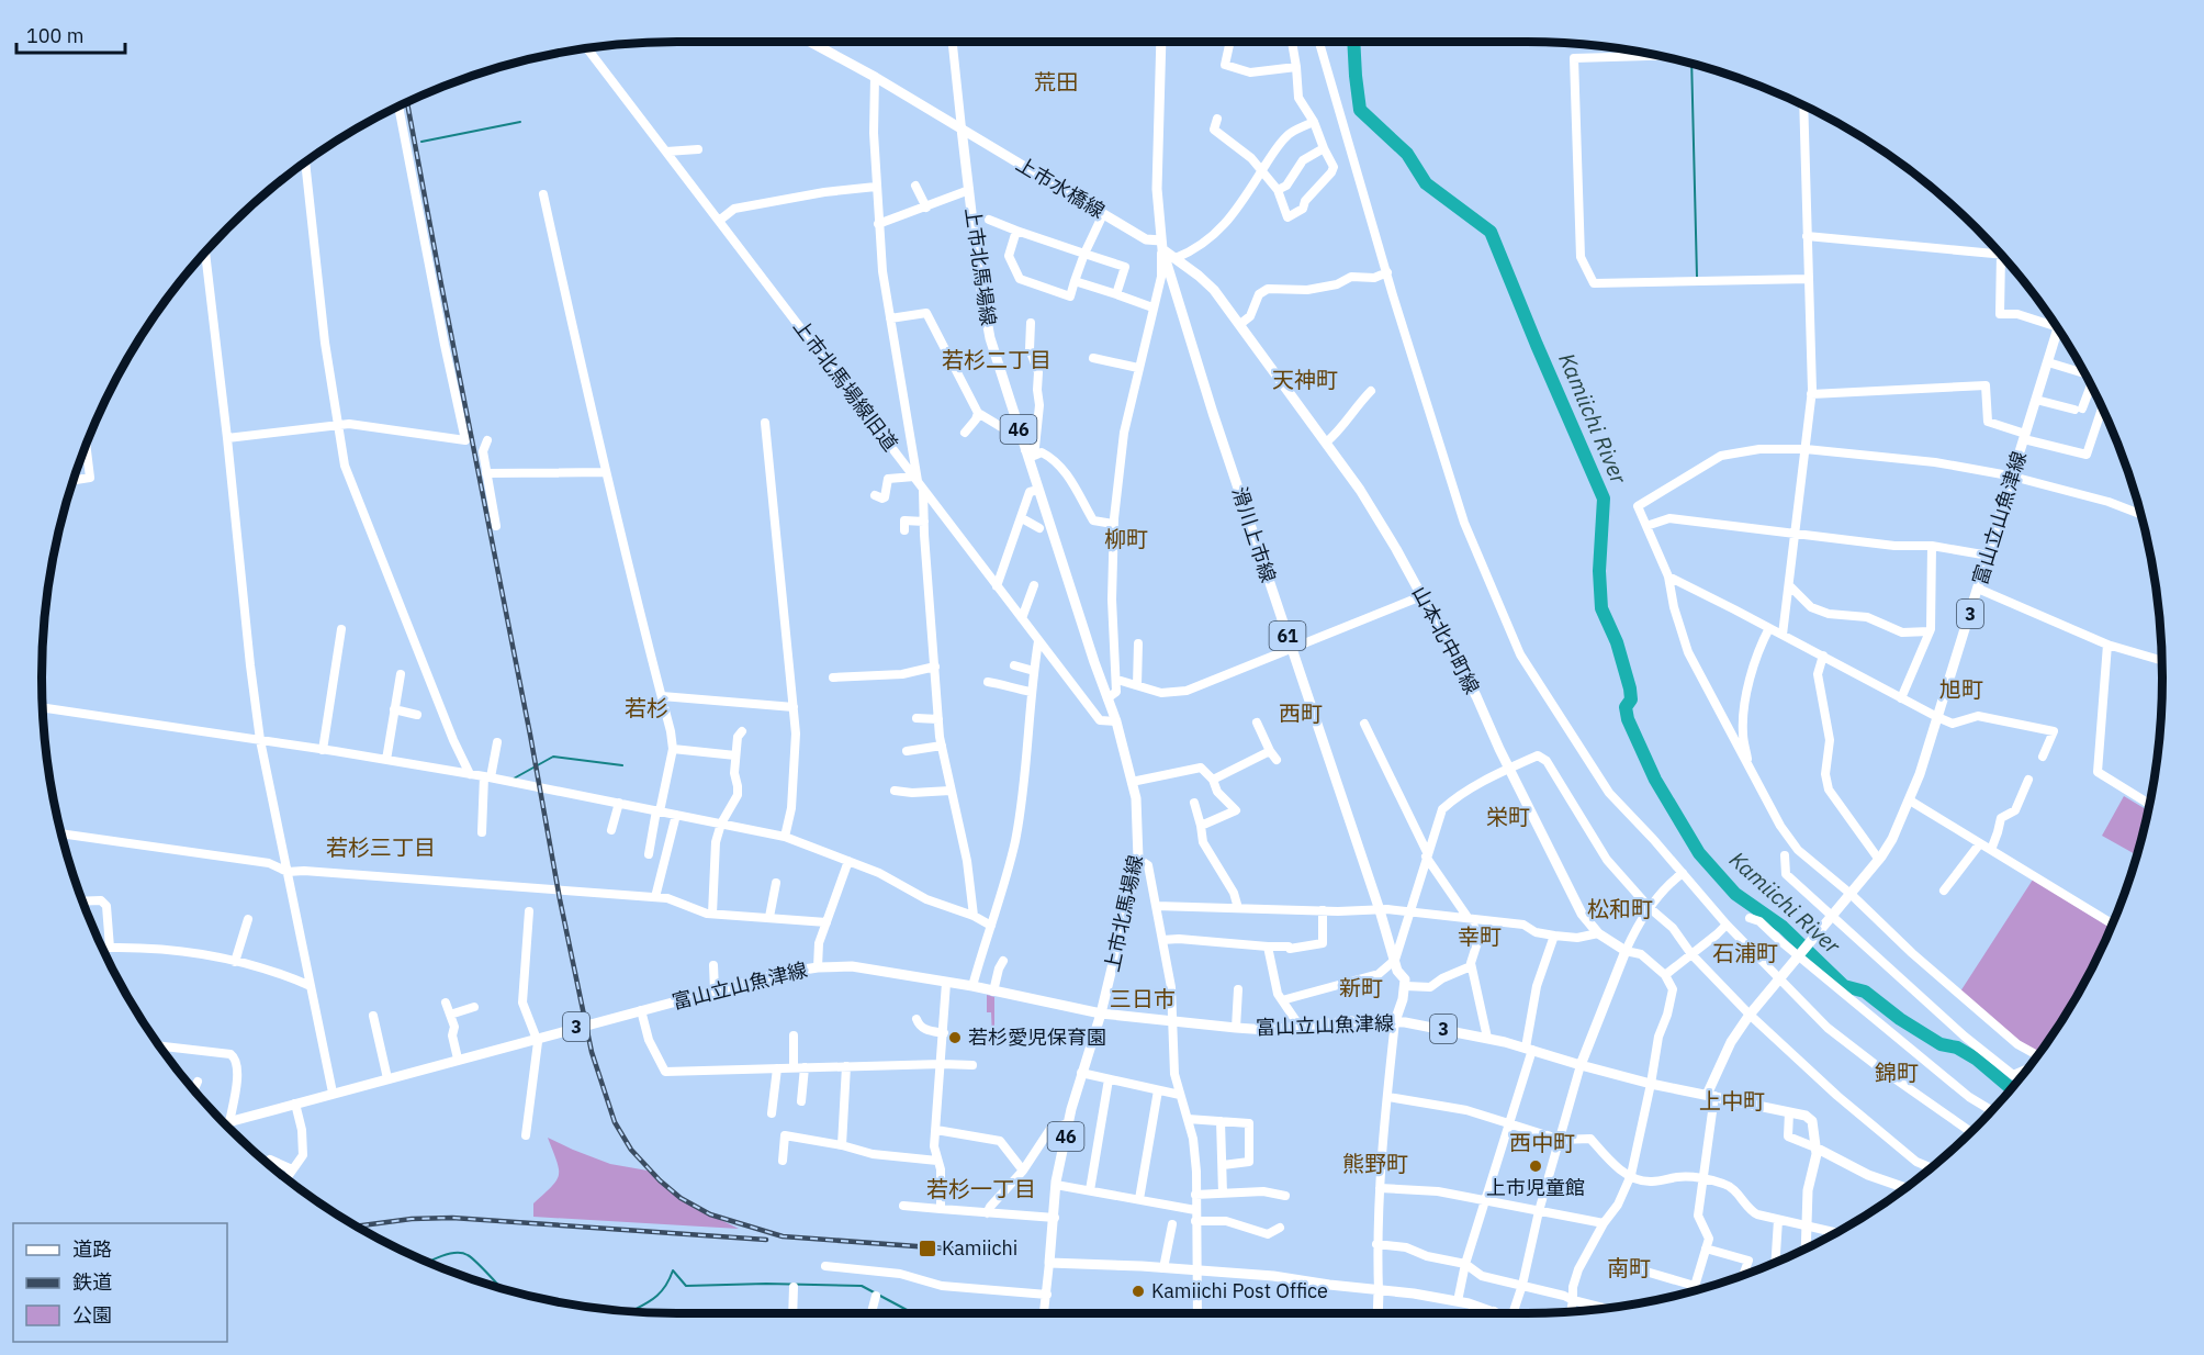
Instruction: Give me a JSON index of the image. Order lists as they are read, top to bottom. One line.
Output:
{"streets":{"main road":["上市水橋線","上市北馬場線","46","富山立山魚津線","滑川上市線","3","61","山本北中町線"],"street":["上市北馬場線旧道"]},"crossings":[["上市水橋線","上市北馬場線"],["上市水橋線","滑川上市線"],["上市水橋線","山本北中町線"],["上市北馬場線","上市北馬場線旧道"],["上市北馬場線","富山立山魚津線"],["滑川上市線","山本北中町線"]],"districts":["荒田","若杉二丁目","天神町","柳町","旭町","若杉","西町","栄町","若杉三丁目","松和町","幸町","石浦町","新町","三日市","錦町","上中町","西中町","熊野町","若杉一丁目","南町"],"water":["Kamiichi River"],"places":{"other":["若杉愛児保育園","上市児童館","Kamiichi Post Office"],"transit":["Kamiichi"]},"legend":["道路","鉄道","公園"],"scale_bar":"100 m"}
